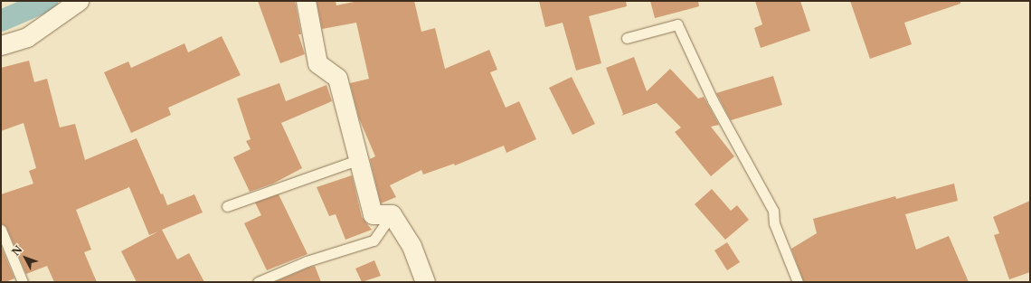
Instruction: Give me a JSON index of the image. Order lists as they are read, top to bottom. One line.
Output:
{"north":"top left"}
